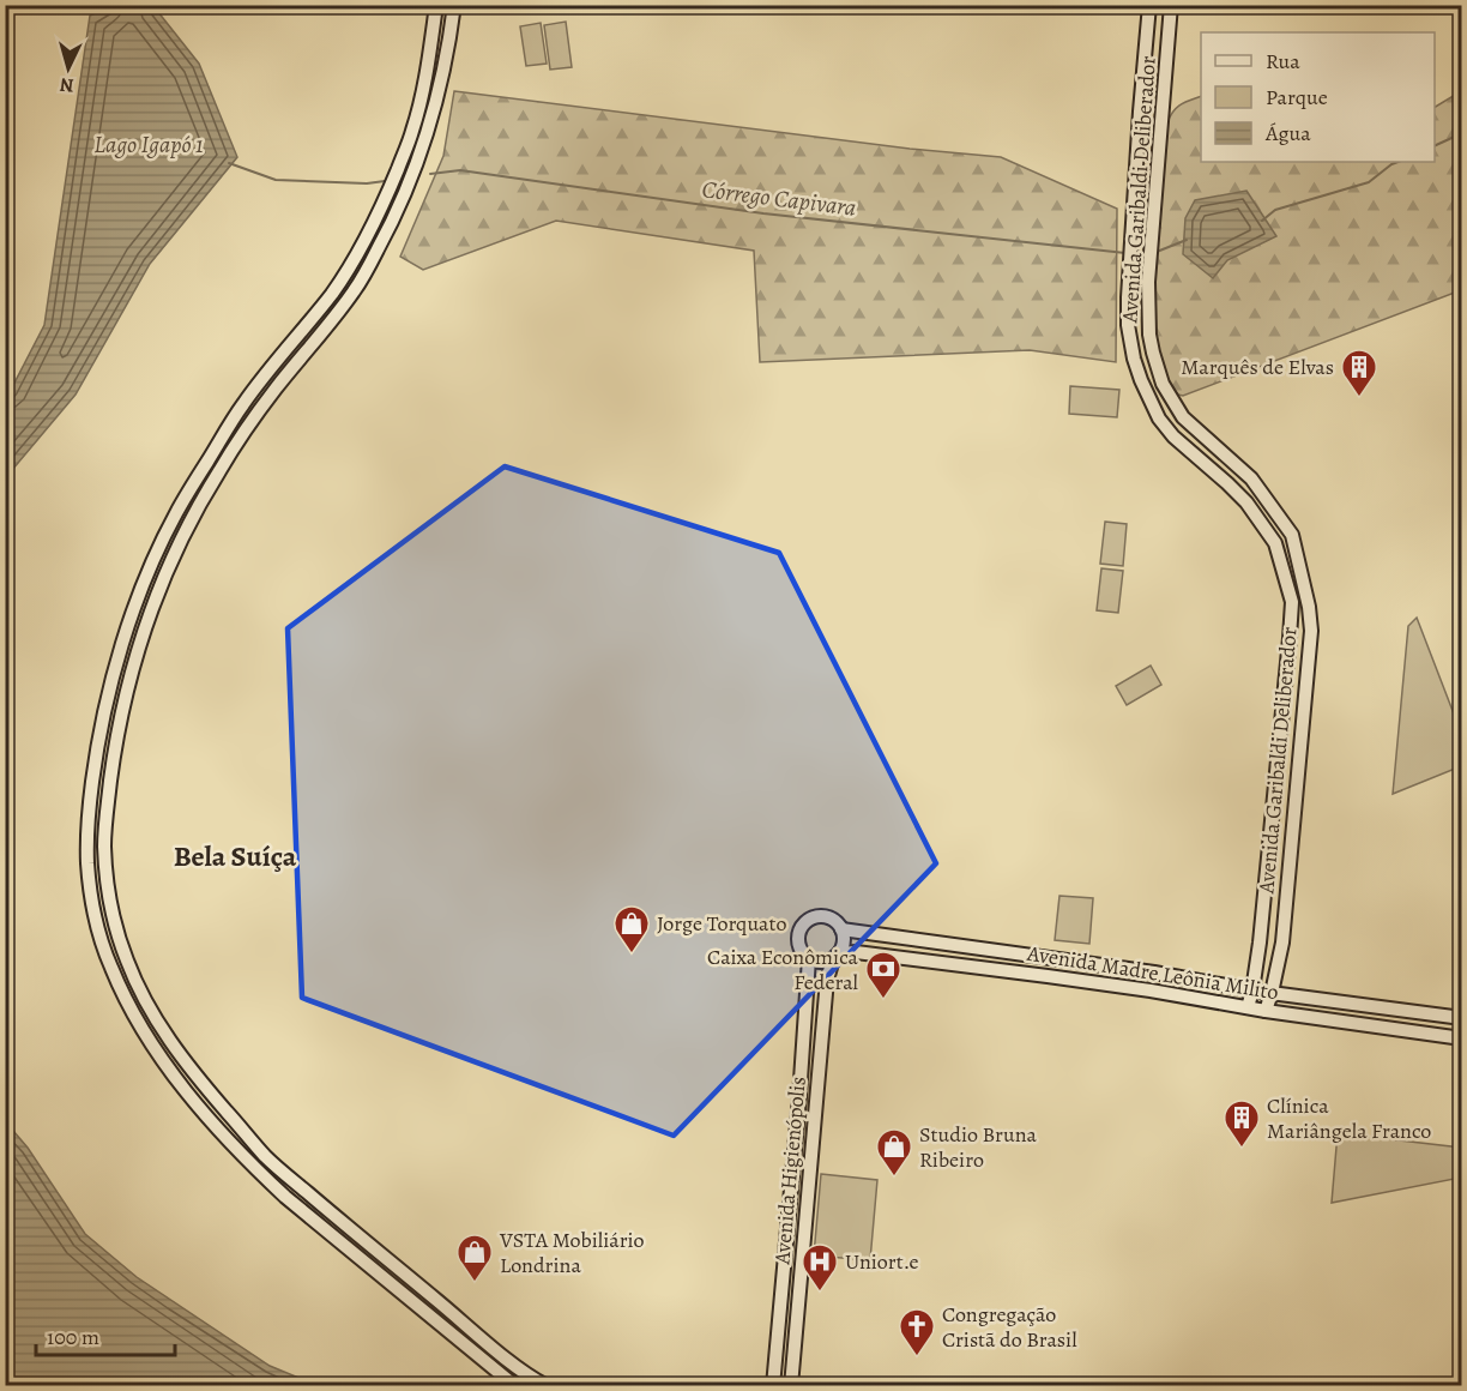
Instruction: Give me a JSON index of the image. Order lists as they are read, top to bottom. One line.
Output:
{"streets":{"street":["Avenida Garibaldi Deliberador","Avenida Madre Leônia Milito","Avenida Higienópolis"]},"crossings":[["Avenida Garibaldi Deliberador","Avenida Madre Leônia Milito"],["Avenida Madre Leônia Milito","Avenida Higienópolis"]],"districts":["Bela Suíça"],"water":["Lago Igapó 1","Córrego Capivara"],"places":{"building":["Marquês de Elvas","Clínica Mariângela Franco"],"shop":["Jorge Torquato","Studio Bruna Ribeiro","VSTA Mobiliário Londrina"],"bank":["Caixa Econômica Federal"],"hospital":["Uniort.e"],"church":["Congregação Cristã do Brasil"]},"legend":["Rua","Parque","Água"],"scale_bar":"100 m","north":"bottom"}
